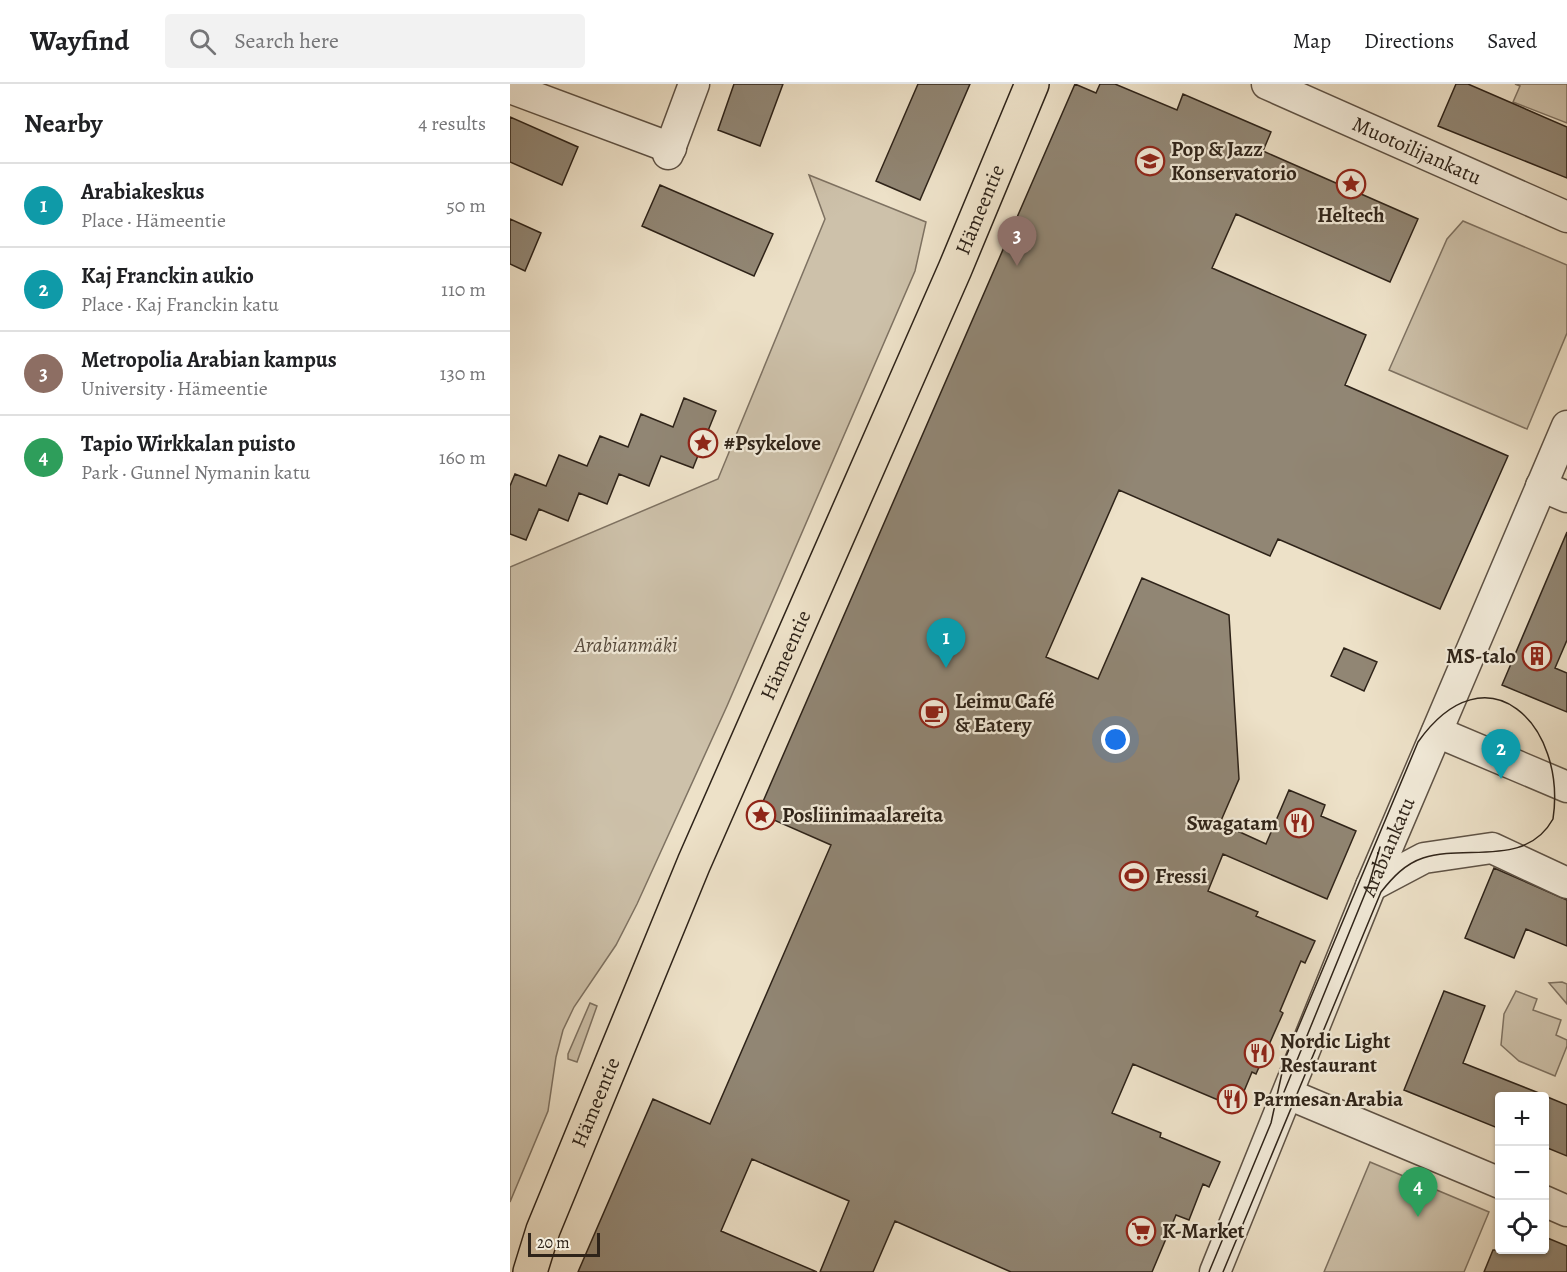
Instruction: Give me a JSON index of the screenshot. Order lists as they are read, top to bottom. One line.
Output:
{"streets":{"main road":["Hämeentie"],"street":["Muotoilijankatu","Arabiankatu"]},"parks":["Arabianmäki"],"places":{"school or university":["Pop & Jazz Konservatorio"],"place":["Heltech","#Psykelove","Posliinimaalareita"],"building":["MS-talo"],"cafe":["Leimu Café & Eatery"],"restaurant":["Swagatam","Nordic Light Restaurant","Parmesan Arabia"],"sports":["Fressi"],"supermarket":["K-Market"]},"scale_bar":"20 m","page":{"header":"Wayfind","search":"Search here","nav":["Map","Directions","Saved"],"heading":["Nearby","4 results"],"list":[{"mark":"1","name":"Arabiakeskus","note":"Place · Hämeentie","value":"50 m"},{"mark":"2","name":"Kaj Franckin aukio","note":"Place · Kaj Franckin katu","value":"110 m"},{"mark":"3","name":"Metropolia Arabian kampus","note":"University · Hämeentie","value":"130 m"},{"mark":"4","name":"Tapio Wirkkalan puisto","note":"Park · Gunnel Nymanin katu","value":"160 m"}],"pins":["3","1","2","4"],"map_buttons":["+","−"],"scale":"20 m"}}
